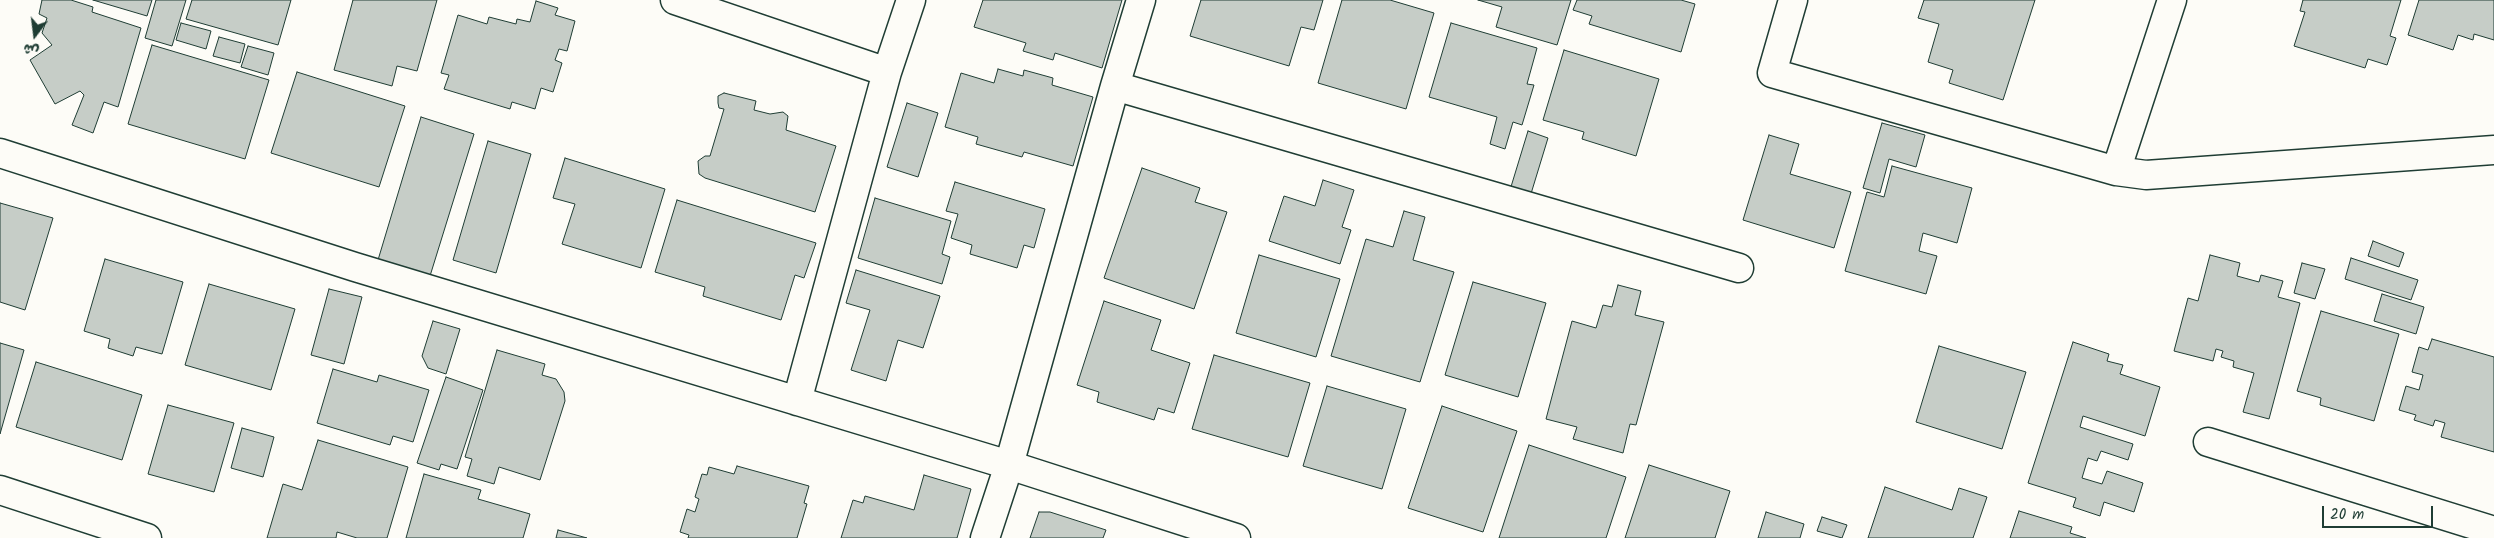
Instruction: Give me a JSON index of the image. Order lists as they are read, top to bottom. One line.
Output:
{"scale_bar":"20 m","north":"bottom"}
